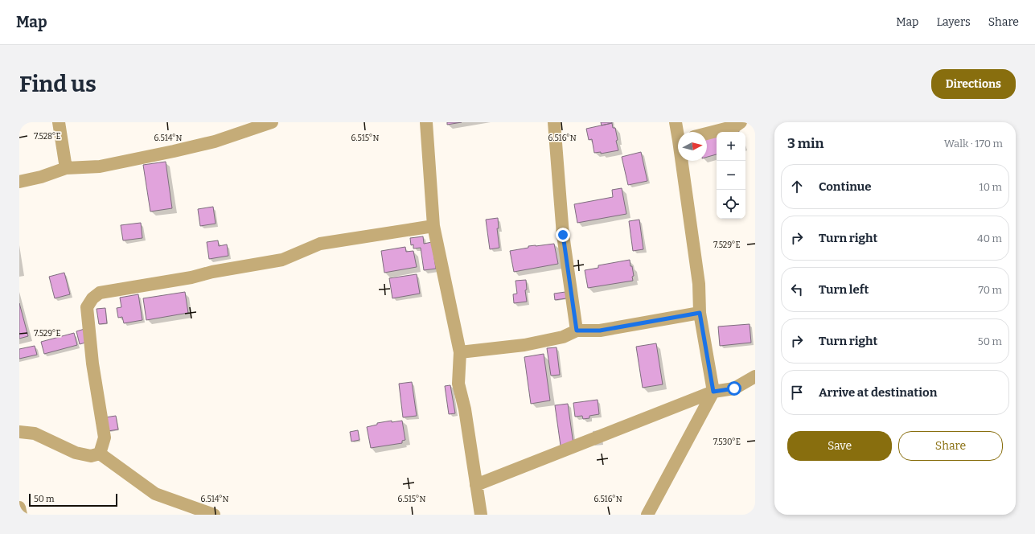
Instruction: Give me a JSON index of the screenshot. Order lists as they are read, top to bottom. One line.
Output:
{"scale_bar":"50 m","north":"right","page":{"header":"Map","nav":["Map","Layers","Share"],"buttons":["Directions",["Save","Share"]],"title":"Find us","heading":["3 min","Walk · 170 m"],"map_buttons":["+","−"],"list":[["Continue","10 m"],["Turn right","40 m"],["Turn left","70 m"],["Turn right","50 m"],"Arrive at destination"],"scale":"50 m"},"coordinates":["7.528°E","6.514°N","6.515°N","6.516°N","7.529°E","7.530°E"]}
